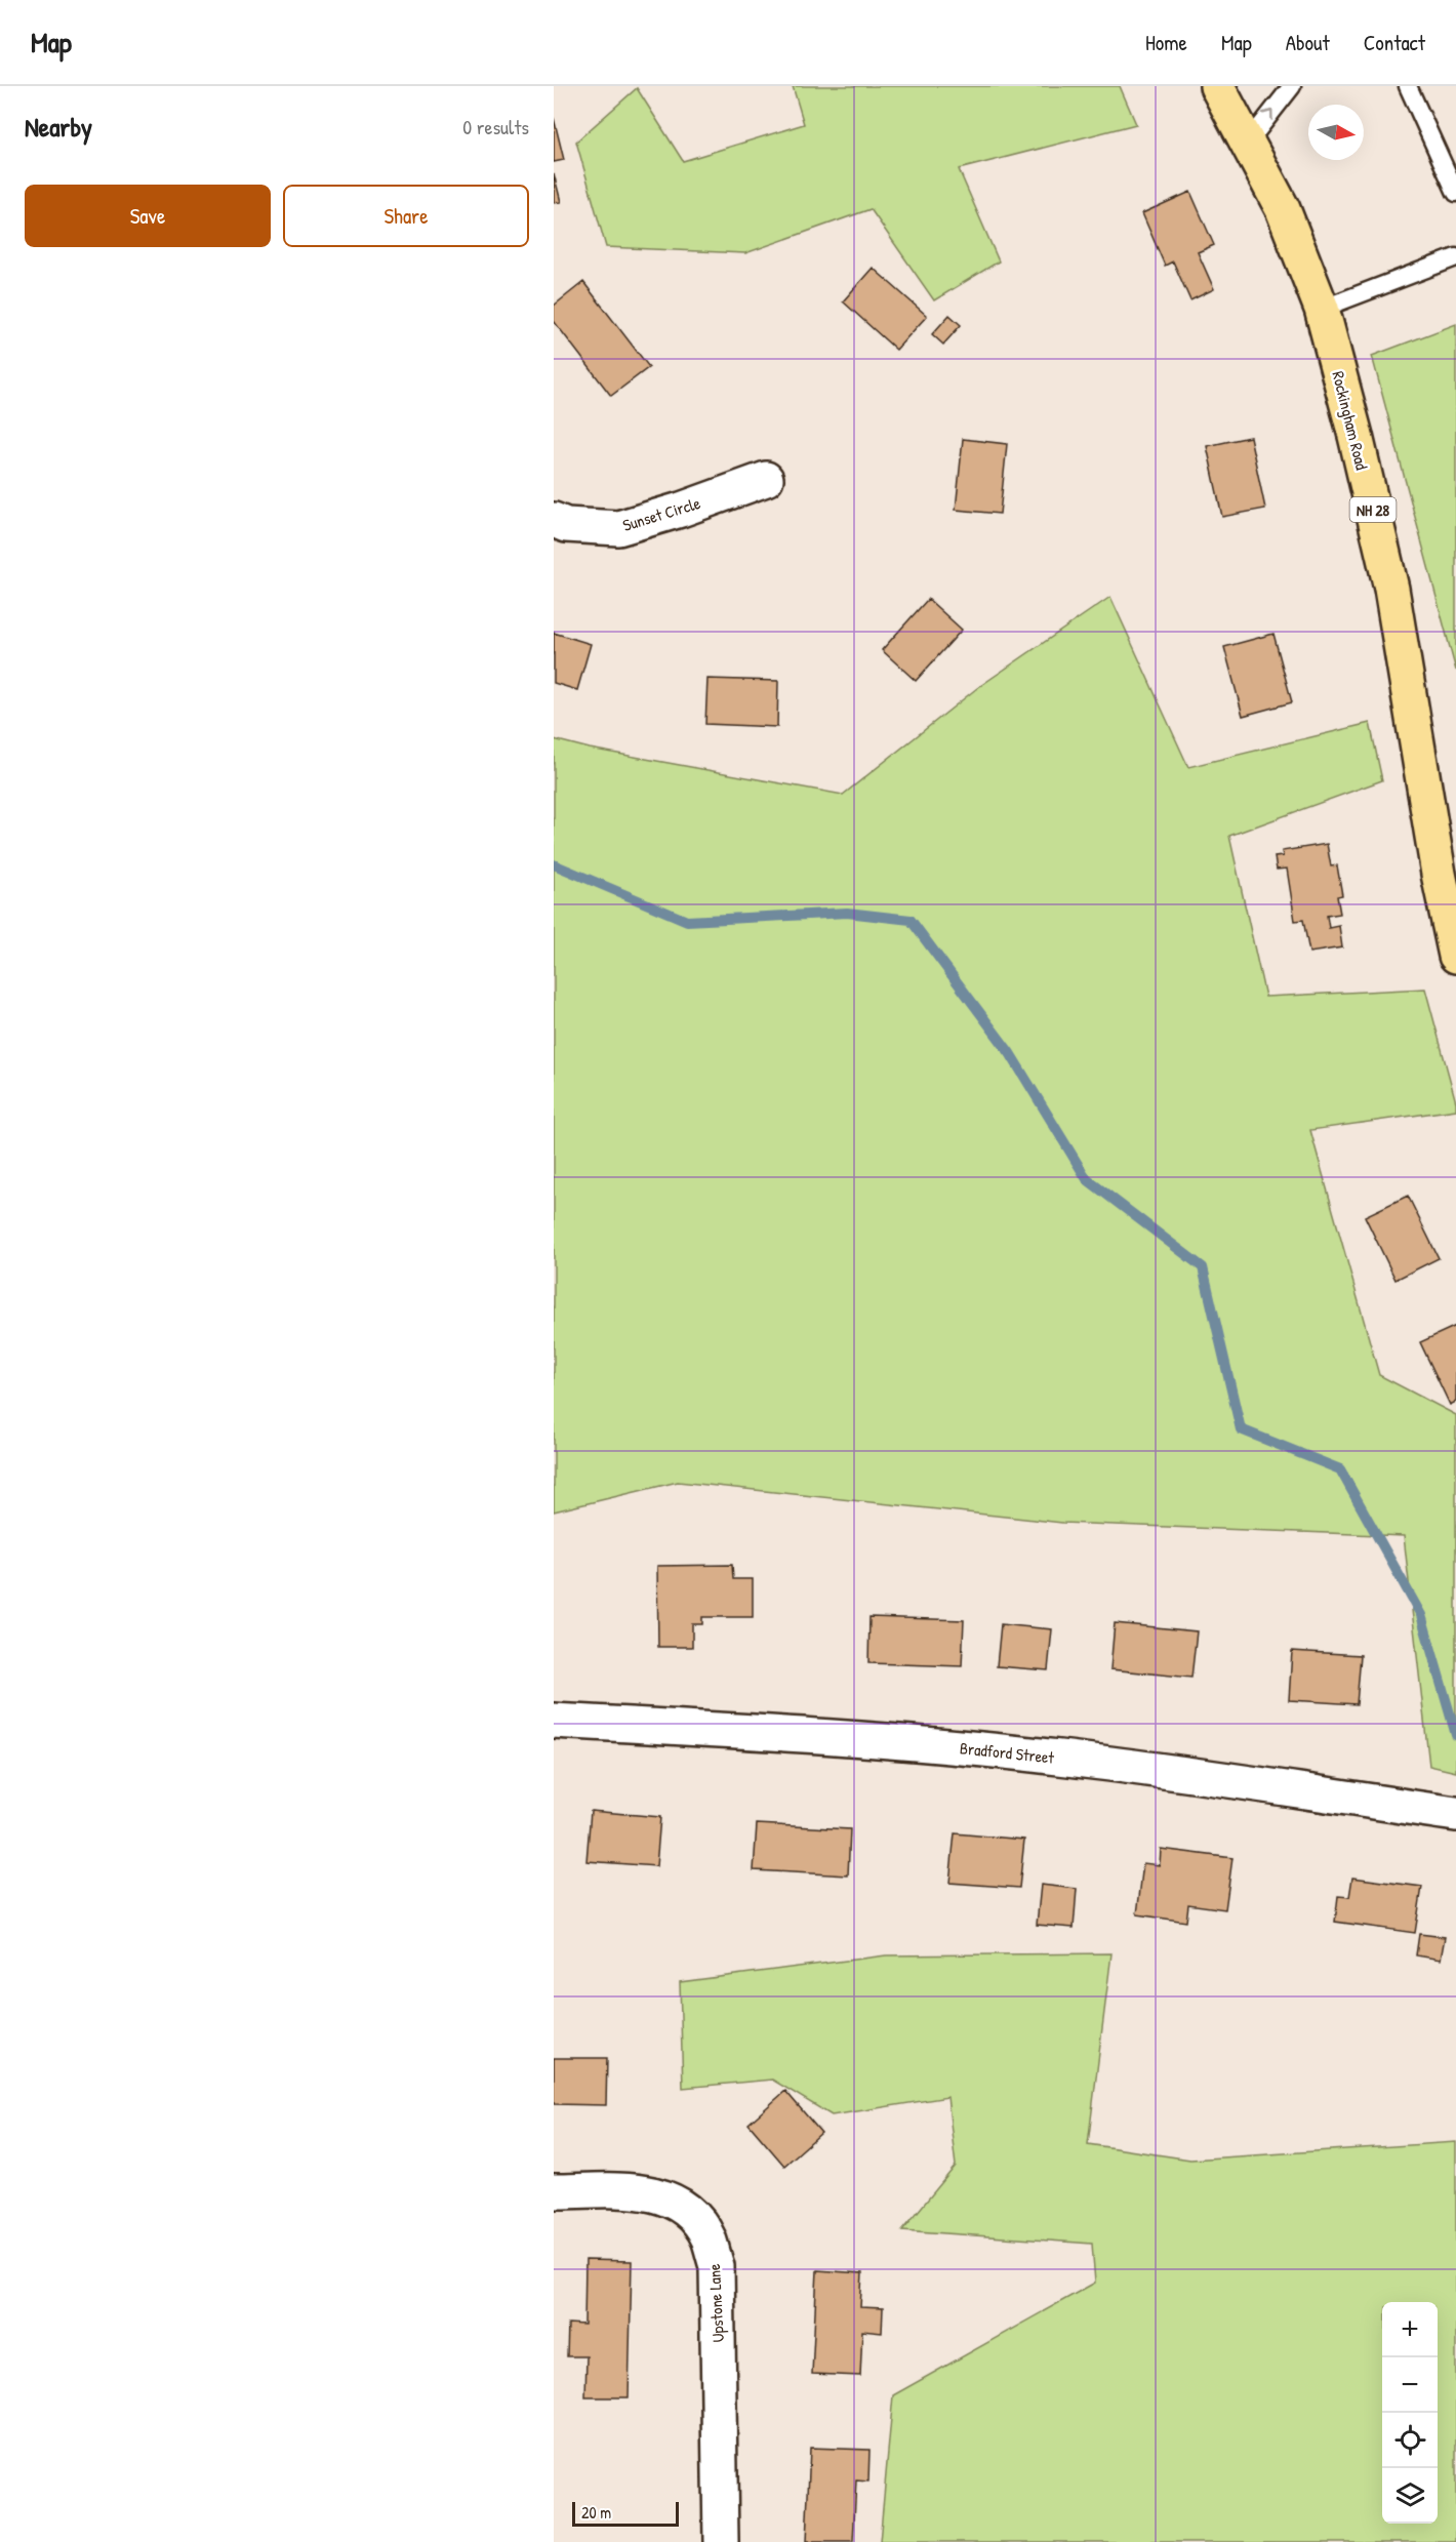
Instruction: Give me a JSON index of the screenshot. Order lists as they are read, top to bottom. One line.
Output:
{"streets":{"main road":["Rockingham Road","NH 28"],"street":["Sunset Circle","Bradford Street","Upstone Lane"]},"scale_bar":"20 m","north":"right","page":{"header":"Map","nav":["Home","Map","About","Contact"],"heading":["Nearby","0 results"],"buttons":["Save","Share"],"map_buttons":["+","−"],"scale":"20 m"}}
